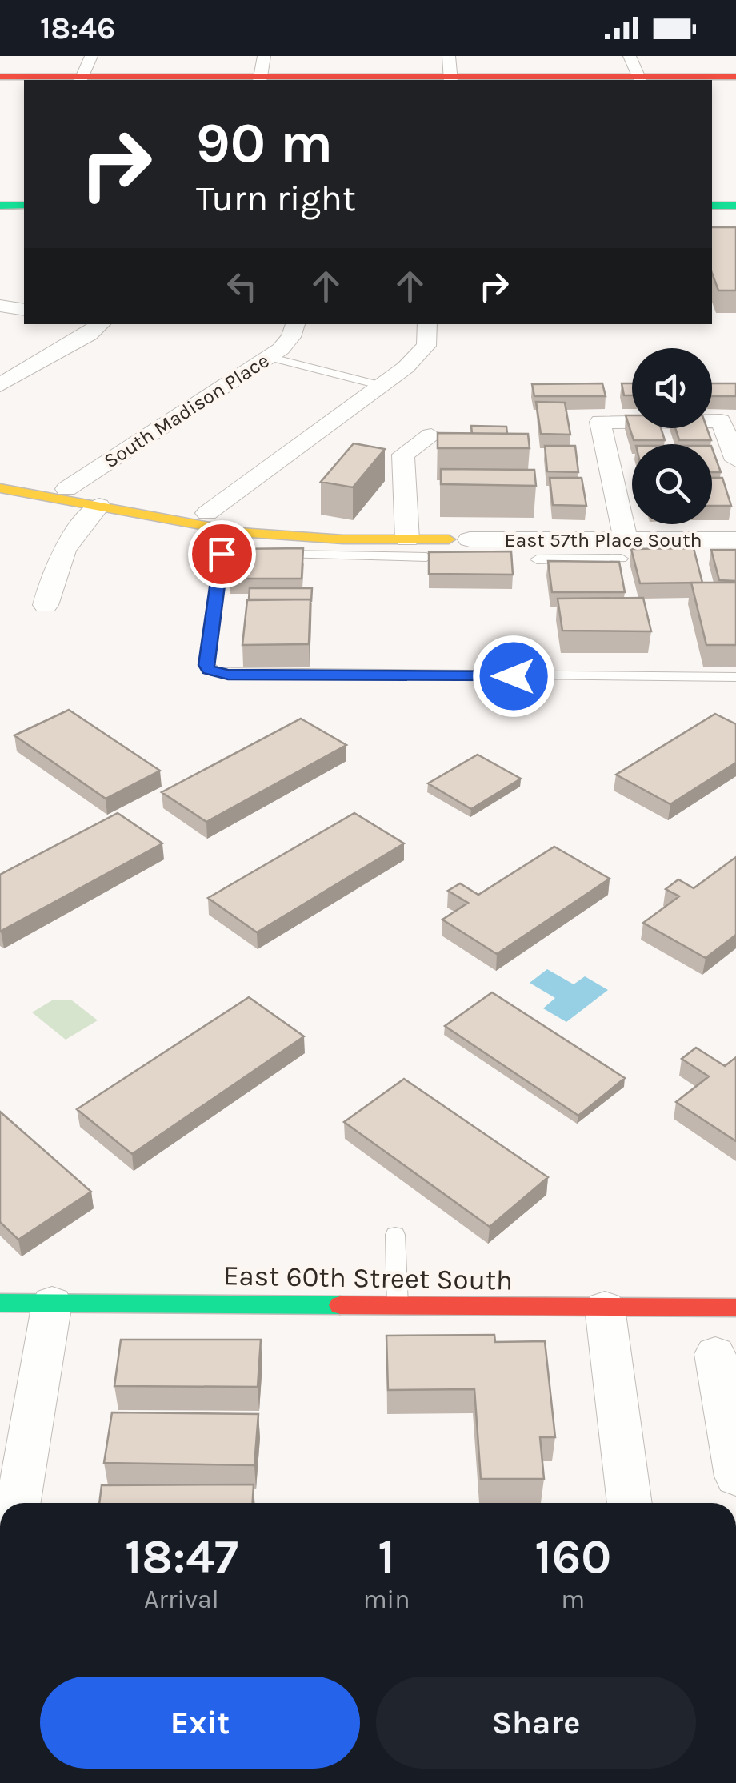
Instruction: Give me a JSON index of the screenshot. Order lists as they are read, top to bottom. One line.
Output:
{"streets":{"street":["South Madison Place","East 57th Place South","East 60th Street South"]},"crossings":[["South Madison Place","East 57th Place South"]],"page":{"status":"18:46","turn":["90 m","Turn right"],"eta":["18:47","Arrival","1","min","160","m"],"buttons":["Exit","Share"]}}
